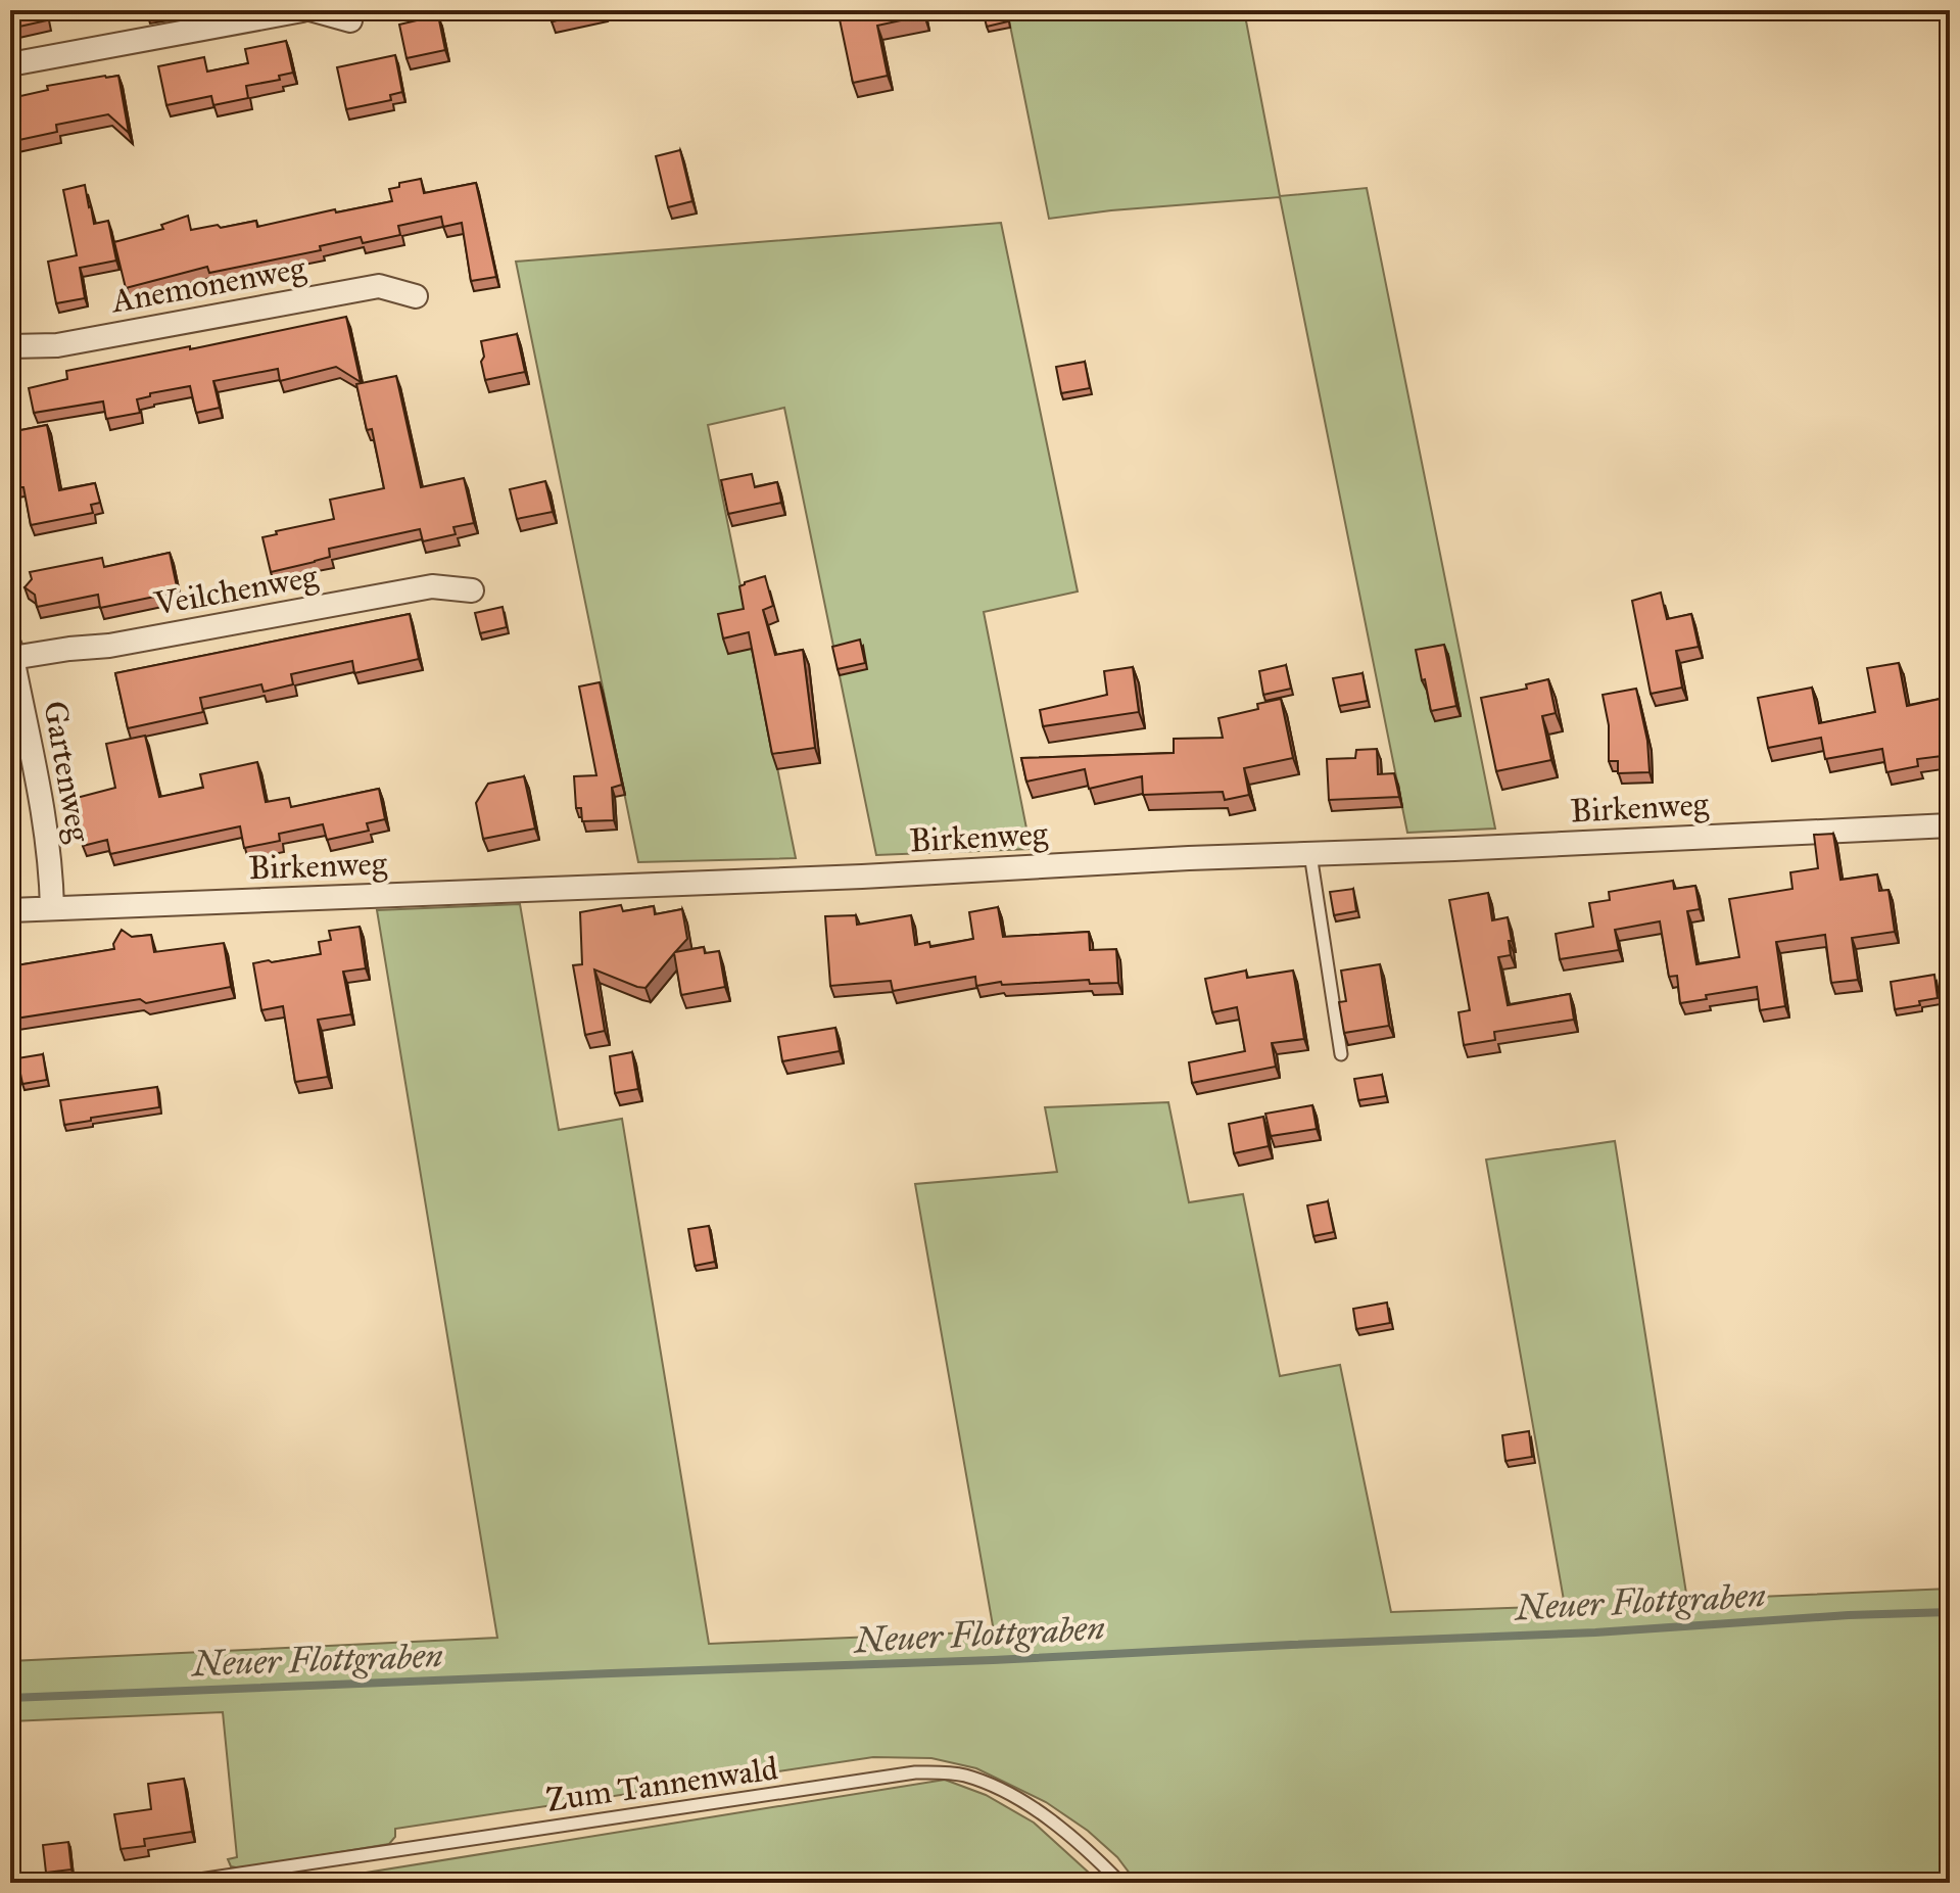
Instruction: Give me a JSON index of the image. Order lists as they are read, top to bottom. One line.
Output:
{"streets":{"street":["Anemonenweg","Veilchenweg","Gartenweg","Birkenweg"],"lane":["Zum Tannenwald"]},"crossings":[["Veilchenweg","Gartenweg"],["Gartenweg","Birkenweg"]],"water":["Neuer Flottgraben"]}
